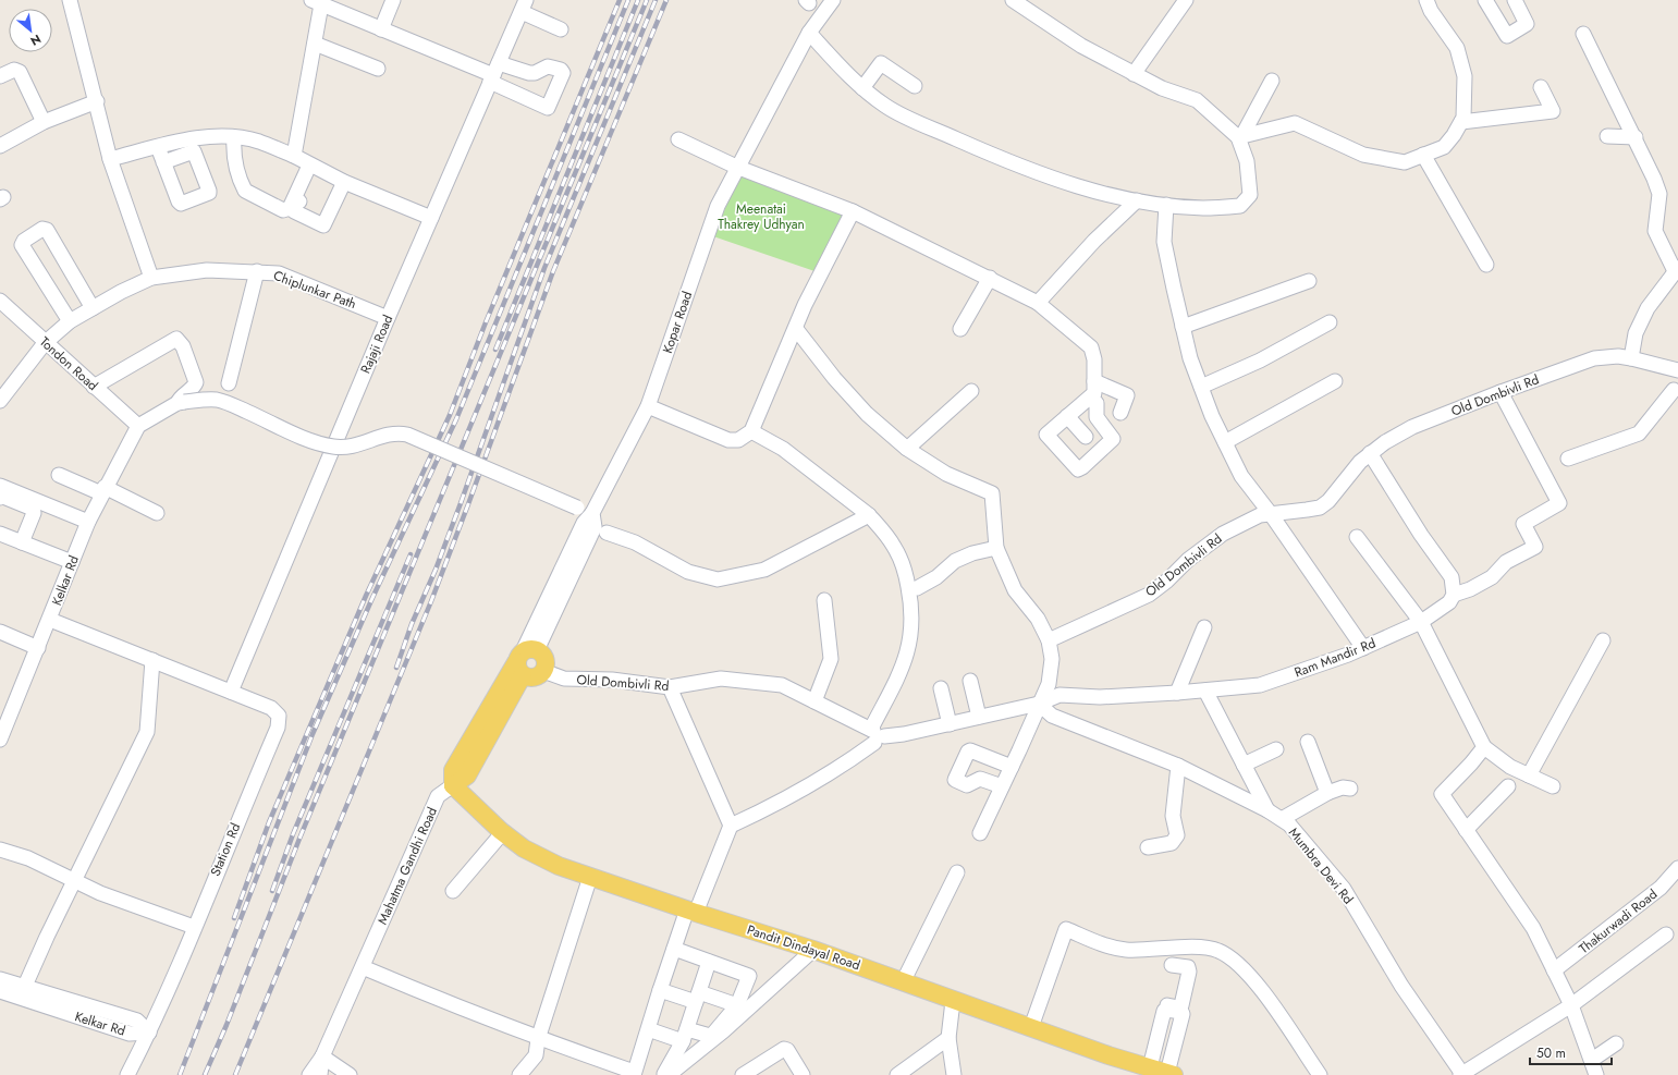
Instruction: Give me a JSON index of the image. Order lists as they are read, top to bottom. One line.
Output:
{"streets":{"main road":["Mahatma Gandhi Road","Pandit Dindayal Road"],"street":["Chiplunkar Path","Kopar Road","Rajaji Road","Tondon Road","Old Dombivli Rd","Kelkar Rd","Ram Mandir Rd","Station Rd","Mumbra Devi Rd","Thakurwadi Road"]},"crossings":[["Chiplunkar Path","Rajaji Road"],["Chiplunkar Path","Tondon Road"],["Kopar Road","Mahatma Gandhi Road"],["Rajaji Road","Station Rd"],["Tondon Road","Kelkar Rd"],["Old Dombivli Rd","Ram Mandir Rd"],["Kelkar Rd","Station Rd"],["Ram Mandir Rd","Mumbra Devi Rd"],["Mahatma Gandhi Road","Pandit Dindayal Road"]],"parks":["Meenatai Thakrey Udhyan"],"scale_bar":"50 m","north":"bottom right"}
